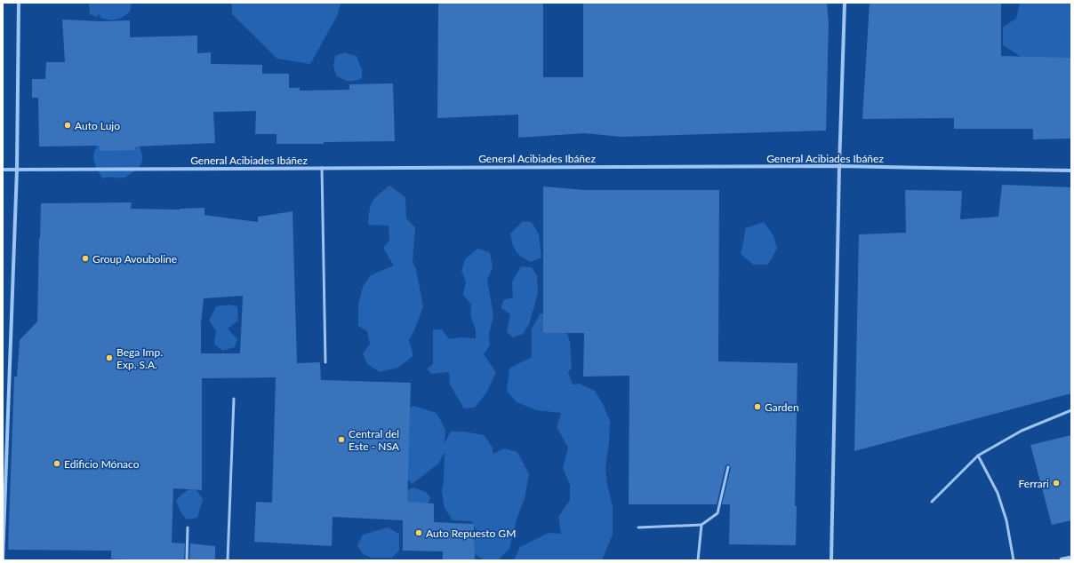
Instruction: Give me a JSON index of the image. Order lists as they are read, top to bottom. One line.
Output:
{"streets":{"street":["General Acibiades Ibáñez"]},"places":["Auto Lujo","Group Avouboline","Bega Imp. Exp. S.A.","Garden","Central del Este - NSA","Edificio Mónaco","Ferrari","Auto Repuesto GM"]}
